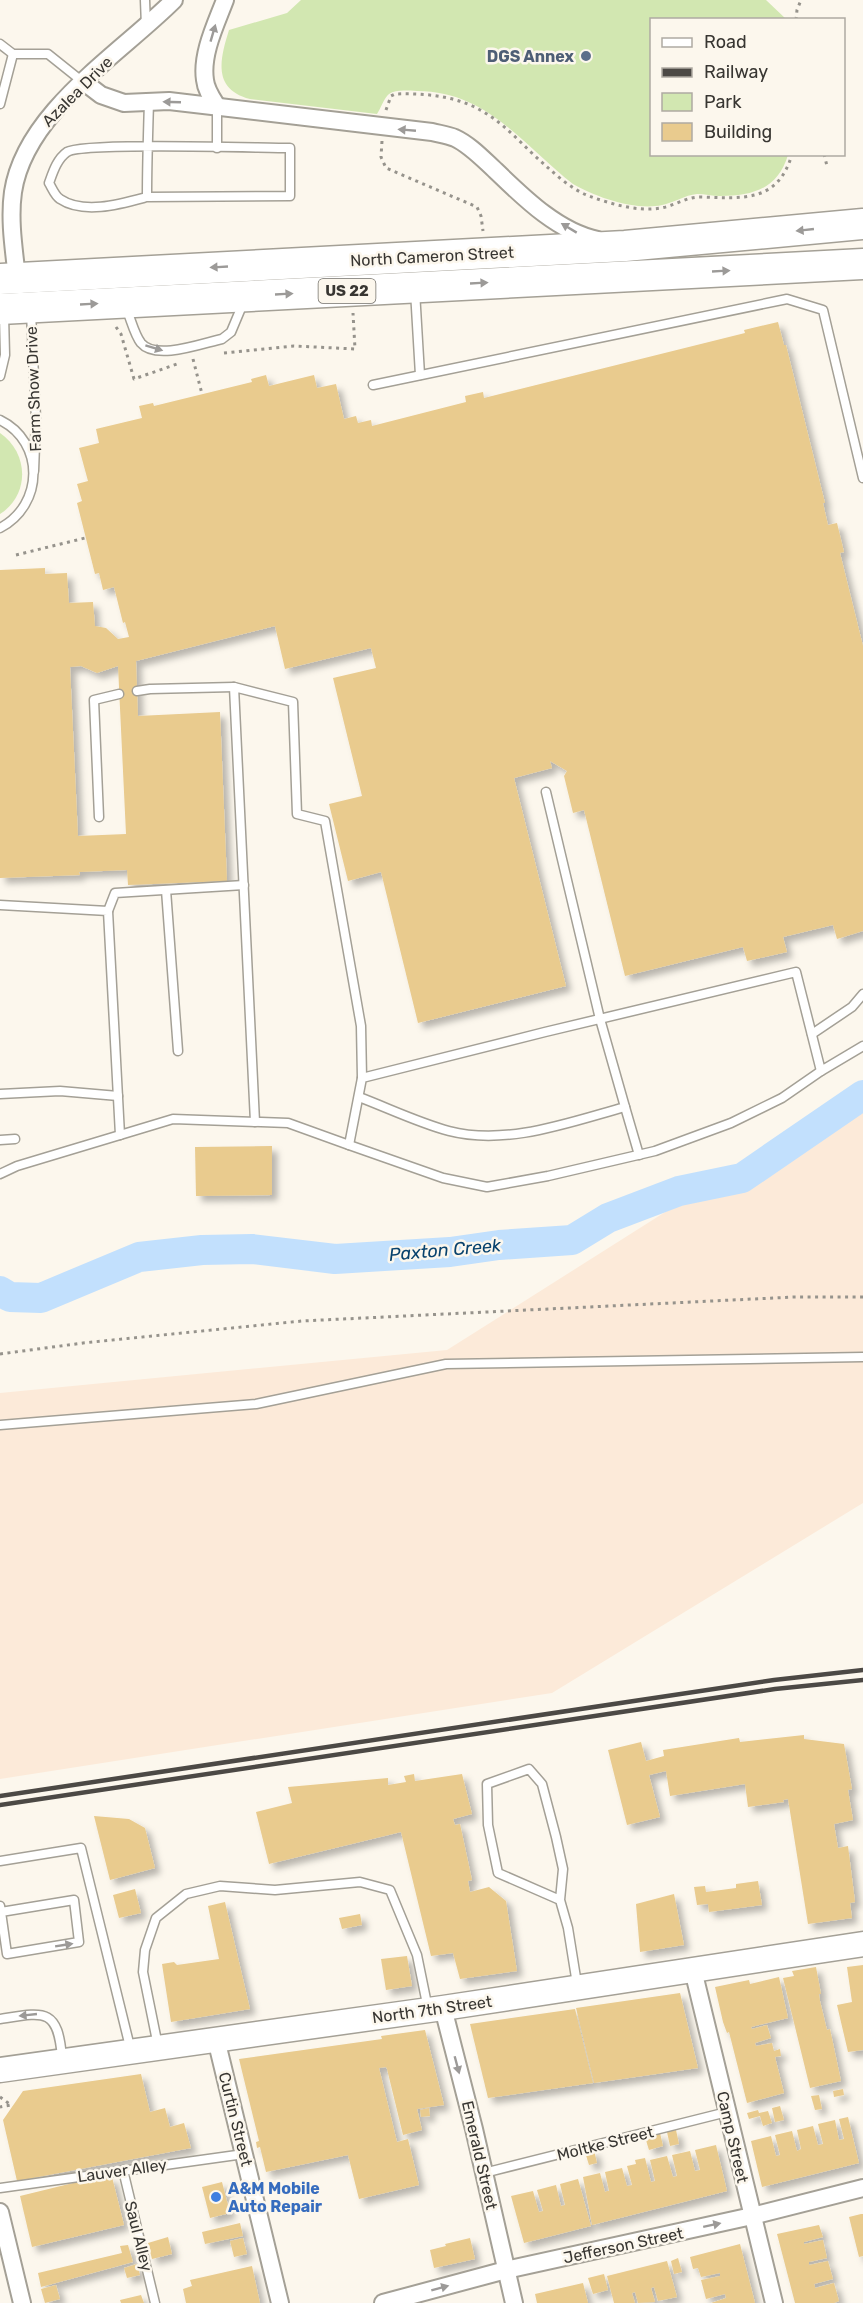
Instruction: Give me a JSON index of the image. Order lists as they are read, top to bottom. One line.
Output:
{"streets":{"highway":["North Cameron Street","US 22"],"main road":["North 7th Street"],"street":["Azalea Drive","Farm Show Drive","Curtin Street","Camp Street","Emerald Street","Jefferson Street"],"lane":["Moltke Street","Lauver Alley","Saul Alley"]},"crossings":[["Azalea Drive","North Cameron Street"],["Azalea Drive","Farm Show Drive"],["North Cameron Street","Farm Show Drive"],["North 7th Street","Curtin Street"],["North 7th Street","Camp Street"],["North 7th Street","Emerald Street"],["Curtin Street","Lauver Alley"],["Camp Street","Moltke Street"],["Camp Street","Jefferson Street"],["Moltke Street","Emerald Street"],["Emerald Street","Jefferson Street"],["Lauver Alley","Saul Alley"]],"one_way":["Emerald Street","Jefferson Street"],"water":["Paxton Creek"],"places":["DGS Annex","A&M Mobile Auto Repair"],"legend":["Road","Railway","Park","Building"]}
